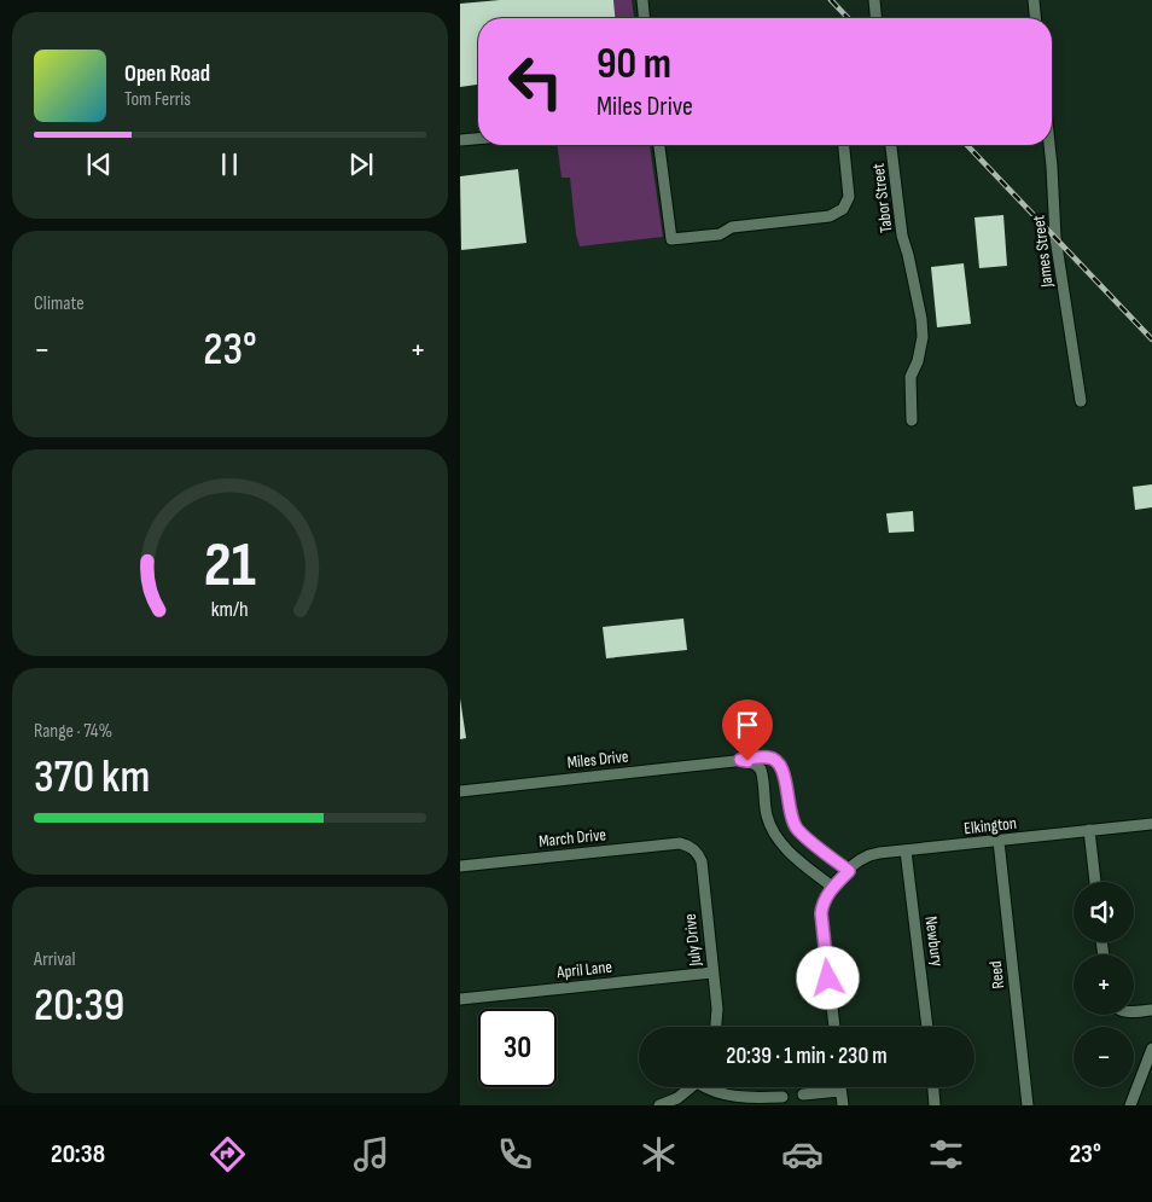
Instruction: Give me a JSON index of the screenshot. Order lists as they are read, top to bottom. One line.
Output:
{"streets":{"street":["Tabor Street","James Street","Miles Drive","Elkington","March Drive","July Drive","Newbury","April Lane","Reed"]},"crossings":[["Miles Drive","Elkington"],["Elkington","Newbury"],["Elkington","Reed"],["March Drive","July Drive"],["July Drive","April Lane"]],"page":{"turn":["90 m","Miles Drive"],"song":["Open Road","Tom Ferris"],"tile":["Climate",["Range · 74%","370 km"],["Arrival","20:39"]],"heat":["−","23°","+"],"map_buttons":["+","−"],"limit":"30","trip":"20:39 · 1 min · 230 m","tabs":["20:38","23°"],"gauge":["21","km/h"]}}
